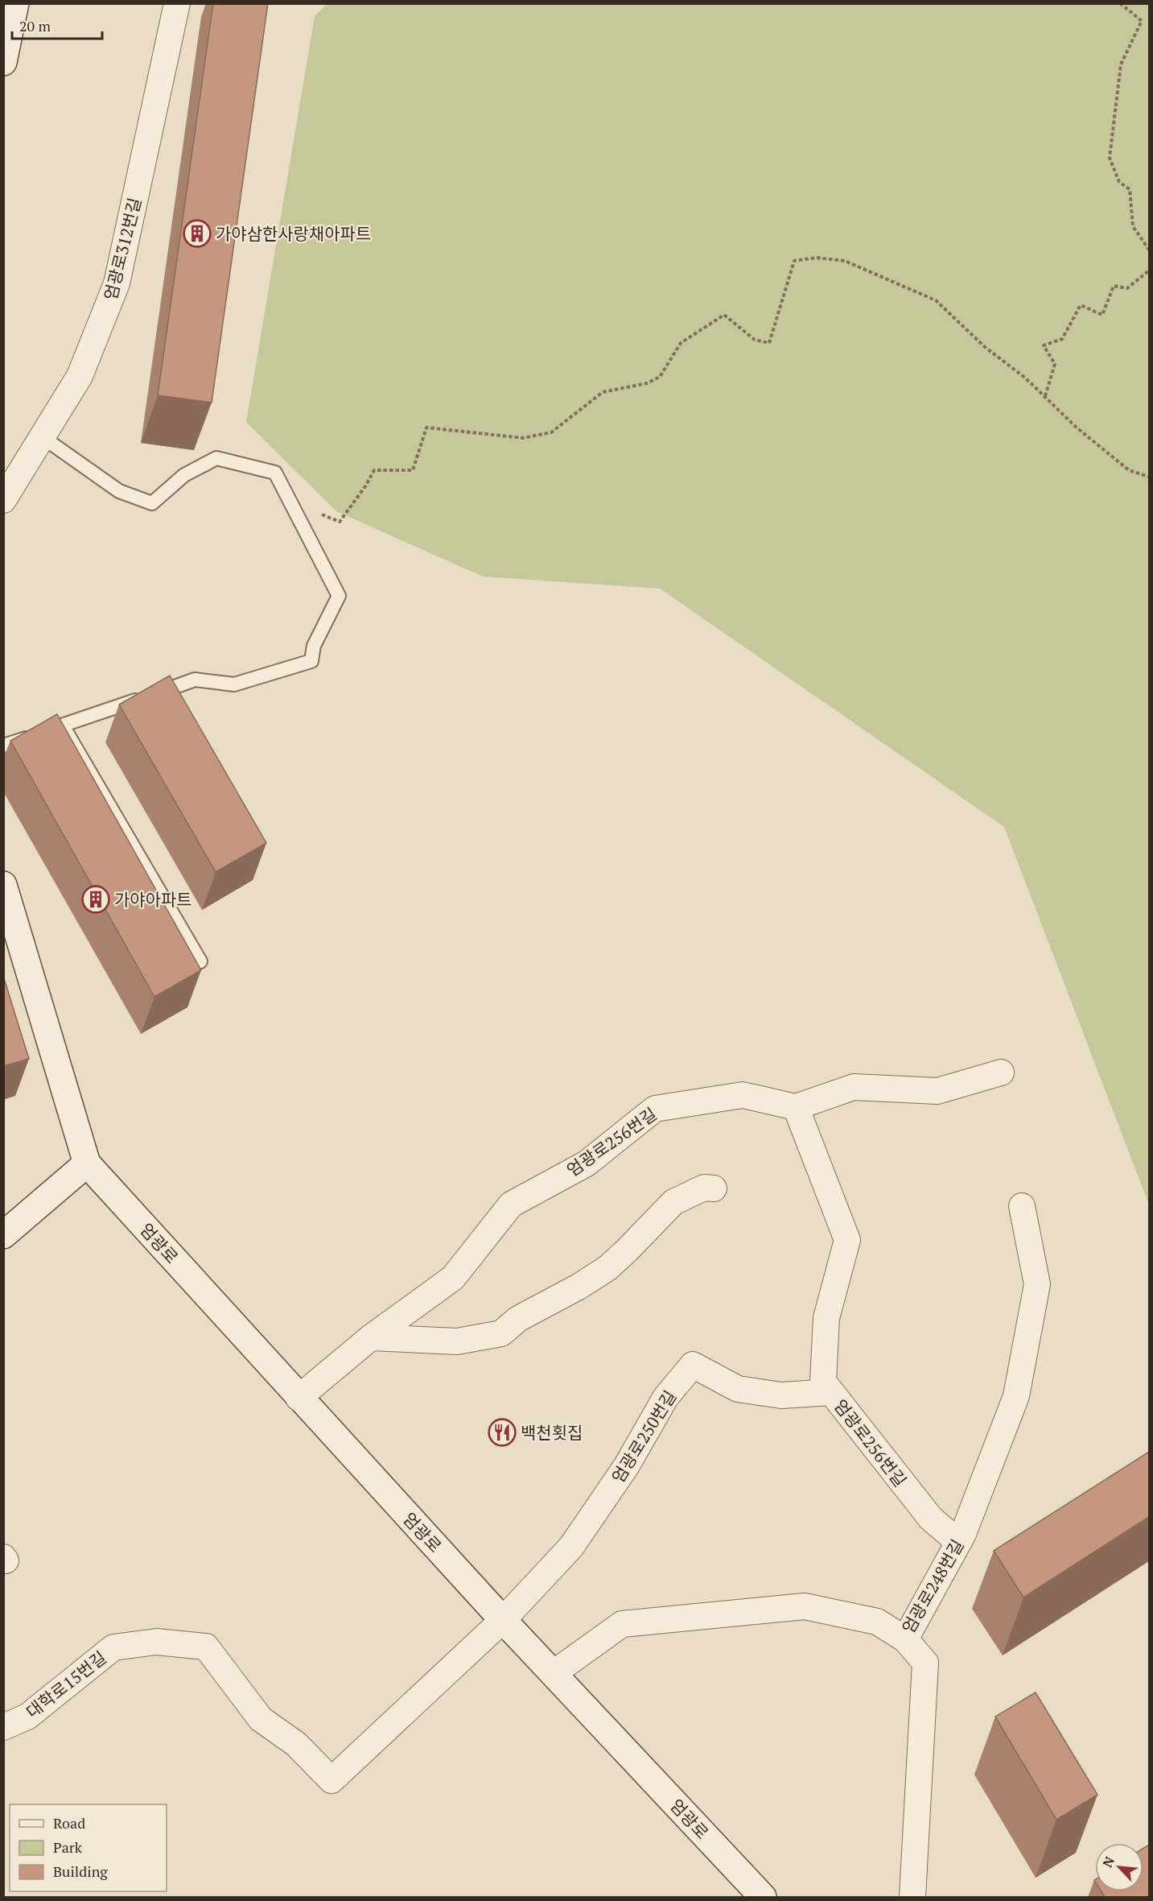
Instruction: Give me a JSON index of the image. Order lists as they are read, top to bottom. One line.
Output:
{"streets":{"main road":["엄광로"],"street":["엄광로312번길","엄광로256번길","엄광로250번길","엄광로248번길","대학로15번길"]},"crossings":[["엄광로256번길","엄광로"],["엄광로256번길","엄광로250번길"],["엄광로256번길","엄광로248번길"],["엄광로","엄광로250번길"],["엄광로","엄광로248번길"],["엄광로","대학로15번길"],["엄광로250번길","대학로15번길"]],"places":{"building":["가야삼한사랑채아파트","가야아파트"],"restaurant":["백천횟집"]},"legend":["Road","Park","Building"],"scale_bar":"20 m","north":"top left"}
